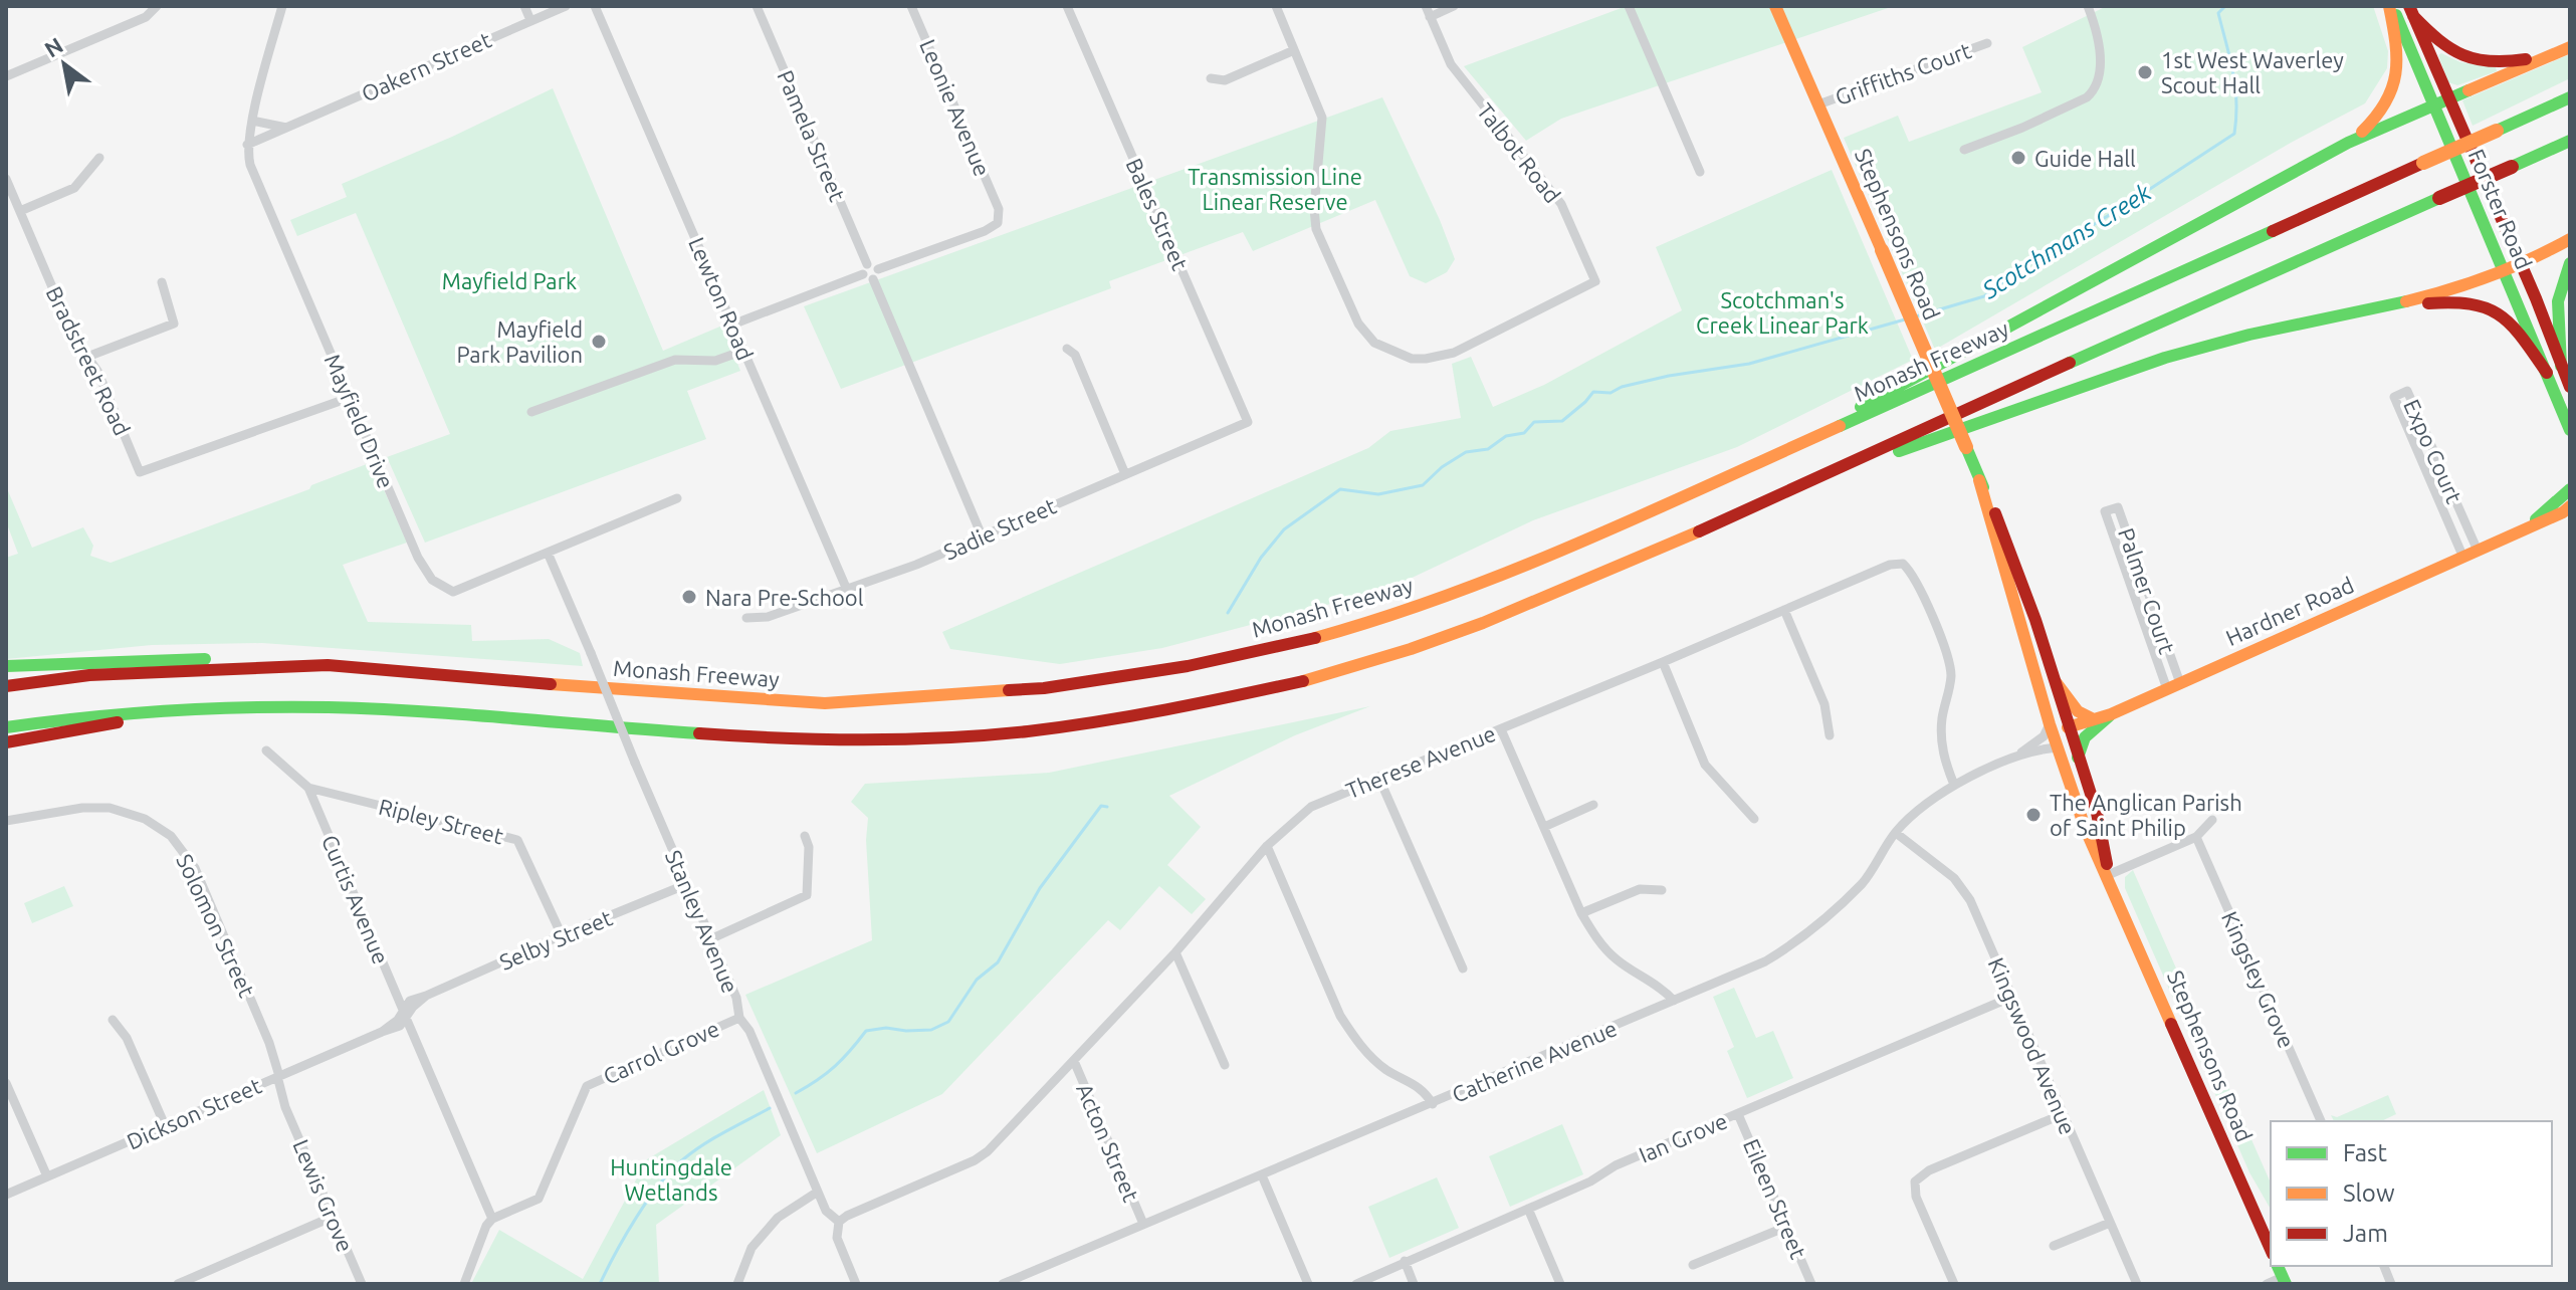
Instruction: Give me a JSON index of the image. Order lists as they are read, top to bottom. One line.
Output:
{"streets":{"main road":["Forster Road","Stephensons Road","Monash Freeway","Hardner Road"],"street":["Oakern Street","Griffiths Court","Leonie Avenue","Pamela Street","Talbot Road","Bales Street","Lewton Road","Bradstreet Road","Mayfield Drive","Expo Court","Sadie Street","Palmer Court","Therese Avenue","Ripley Street","Curtis Avenue","Stanley Avenue","Solomon Street","Selby Street","Kingsley Grove","Kingswood Avenue","Carrol Grove","Catherine Avenue","Dickson Street","Ian Grove","Acton Street","Lewis Grove","Eileen Street"]},"crossings":[["Oakern Street","Mayfield Drive"],["Griffiths Court","Stephensons Road"],["Bales Street","Sadie Street"],["Stephensons Road","Hardner Road"],["Stephensons Road","Catherine Avenue"],["Lewton Road","Sadie Street"],["Bradstreet Road","Mayfield Drive"],["Mayfield Drive","Stanley Avenue"],["Expo Court","Hardner Road"],["Palmer Court","Hardner Road"],["Therese Avenue","Stanley Avenue"],["Therese Avenue","Catherine Avenue"],["Therese Avenue","Acton Street"],["Ripley Street","Curtis Avenue"],["Ripley Street","Selby Street"],["Curtis Avenue","Selby Street"],["Curtis Avenue","Carrol Grove"],["Curtis Avenue","Dickson Street"],["Stanley Avenue","Selby Street"],["Stanley Avenue","Carrol Grove"],["Solomon Street","Dickson Street"],["Solomon Street","Lewis Grove"],["Selby Street","Dickson Street"],["Kingswood Avenue","Catherine Avenue"],["Kingswood Avenue","Ian Grove"],["Catherine Avenue","Acton Street"],["Dickson Street","Lewis Grove"],["Ian Grove","Eileen Street"]],"water":["Scotchmans Creek"],"parks":["Transmission Line Linear Reserve","Mayfield Park","Scotchman's Creek Linear Park","Huntingdale Wetlands"],"places":["1st West Waverley Scout Hall","Guide Hall","Mayfield Park Pavilion","Nara Pre-School","The Anglican Parish of Saint Philip"],"legend":["Fast","Slow","Jam"],"north":"top left"}
